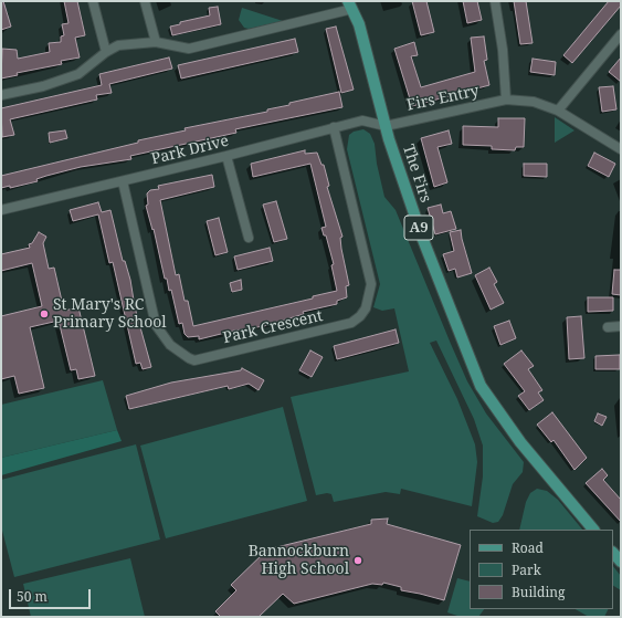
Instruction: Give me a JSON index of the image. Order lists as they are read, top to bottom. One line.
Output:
{"streets":{"main road":["The Firs","A9"],"street":["Firs Entry","Park Drive","Park Crescent"]},"crossings":[["Firs Entry","Park Drive"],["Firs Entry","The Firs"],["Park Drive","The Firs"],["Park Drive","Park Crescent"]],"places":["St Mary's RC Primary School","Bannockburn High School"],"legend":["Road","Park","Building"],"scale_bar":"50 m"}
